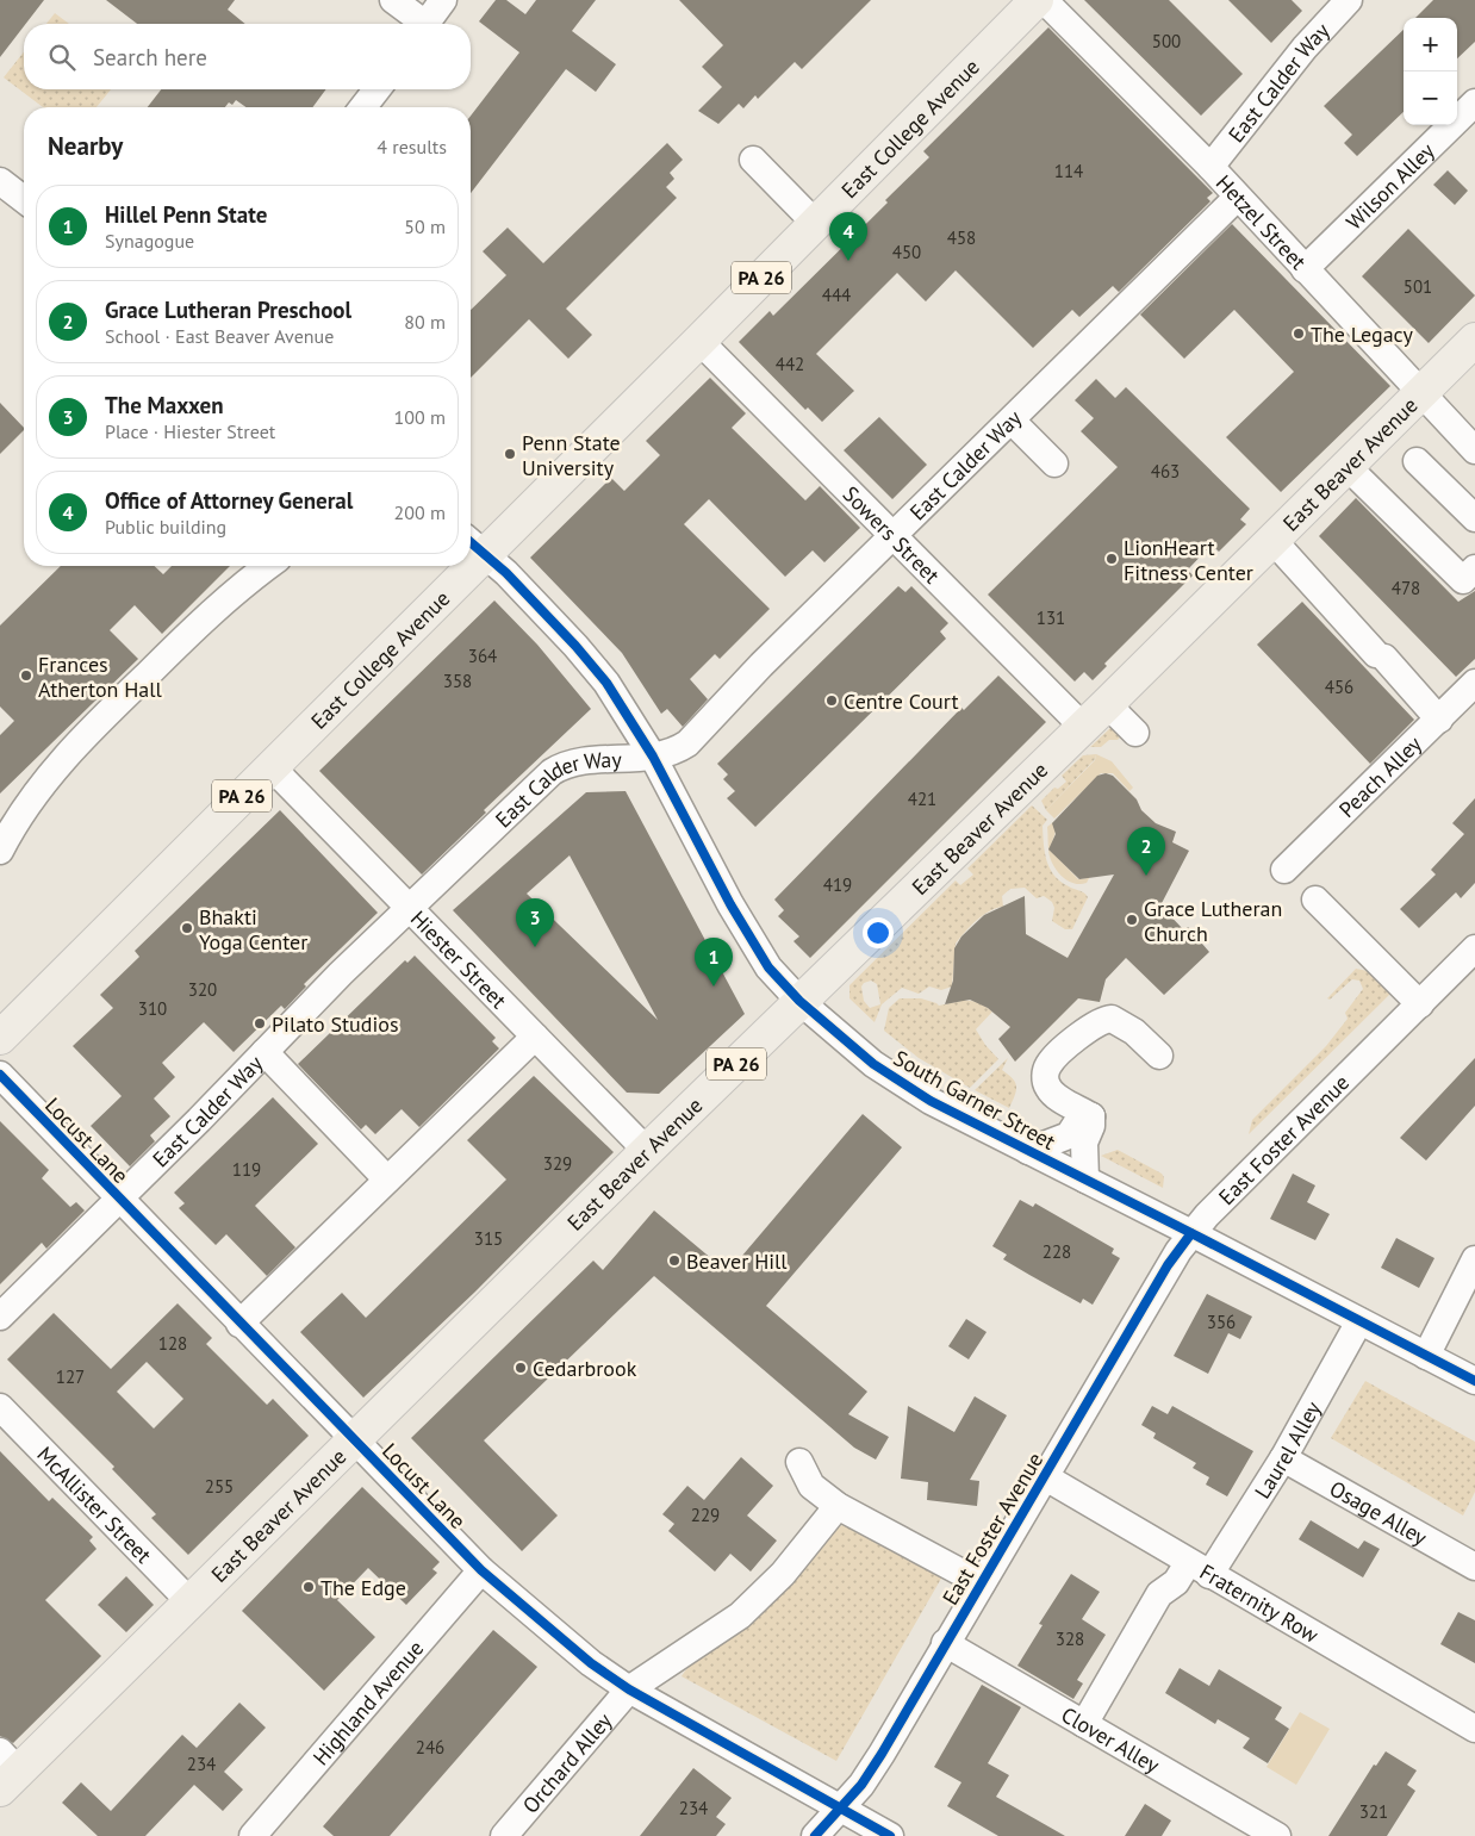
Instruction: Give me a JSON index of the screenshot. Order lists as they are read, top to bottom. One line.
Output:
{"streets":{"main road":["East College Avenue","PA 26","East Beaver Avenue"],"street":["East Calder Way","Wilson Alley","Hetzel Street","Sowers Street","Peach Alley","Hiester Street","South Garner Street","Locust Lane","East Foster Avenue","Laurel Alley","McAllister Street","Osage Alley","Fraternity Row","Highland Avenue","Clover Alley","Orchard Alley"]},"crossings":[["East Calder Way","Hetzel Street"],["East Calder Way","Sowers Street"],["East Calder Way","Hiester Street"],["East Calder Way","South Garner Street"],["East Calder Way","Locust Lane"],["East College Avenue","Sowers Street"],["East College Avenue","Hiester Street"],["East College Avenue","South Garner Street"],["Wilson Alley","Hetzel Street"],["Hetzel Street","East Beaver Avenue"],["East Beaver Avenue","Sowers Street"],["East Beaver Avenue","Hiester Street"],["East Beaver Avenue","South Garner Street"],["East Beaver Avenue","Locust Lane"],["East Beaver Avenue","McAllister Street"],["South Garner Street","East Foster Avenue"],["South Garner Street","Laurel Alley"],["Locust Lane","East Foster Avenue"],["Locust Lane","Highland Avenue"],["Locust Lane","Orchard Alley"],["East Foster Avenue","Fraternity Row"],["East Foster Avenue","Clover Alley"],["Laurel Alley","Osage Alley"],["Laurel Alley","Fraternity Row"],["Laurel Alley","Clover Alley"]],"places":["The Legacy","Penn State University","LionHeart Fitness Center","Frances Atherton Hall","Centre Court","Grace Lutheran Church","Bhakti Yoga Center","Pilato Studios","Beaver Hill","Cedarbrook","The Edge"],"house_numbers":["500","114","458","450","501","444","442","463","478","131","364","358","456","421","419","320","310","329","119","315","228","356","128","127","255","229","328","246","234","234","321"],"page":{"map_buttons":["+","−"],"search":"Search here","heading":["Nearby","4 results"],"list":[{"mark":"1","name":"Hillel Penn State","note":"Synagogue","value":"50 m"},{"mark":"2","name":"Grace Lutheran Preschool","note":"School · East Beaver Avenue","value":"80 m"},{"mark":"3","name":"The Maxxen","note":"Place · Hiester Street","value":"100 m"},{"mark":"4","name":"Office of Attorney General","note":"Public building","value":"200 m"}],"pins":["4","2","3","1"]}}
